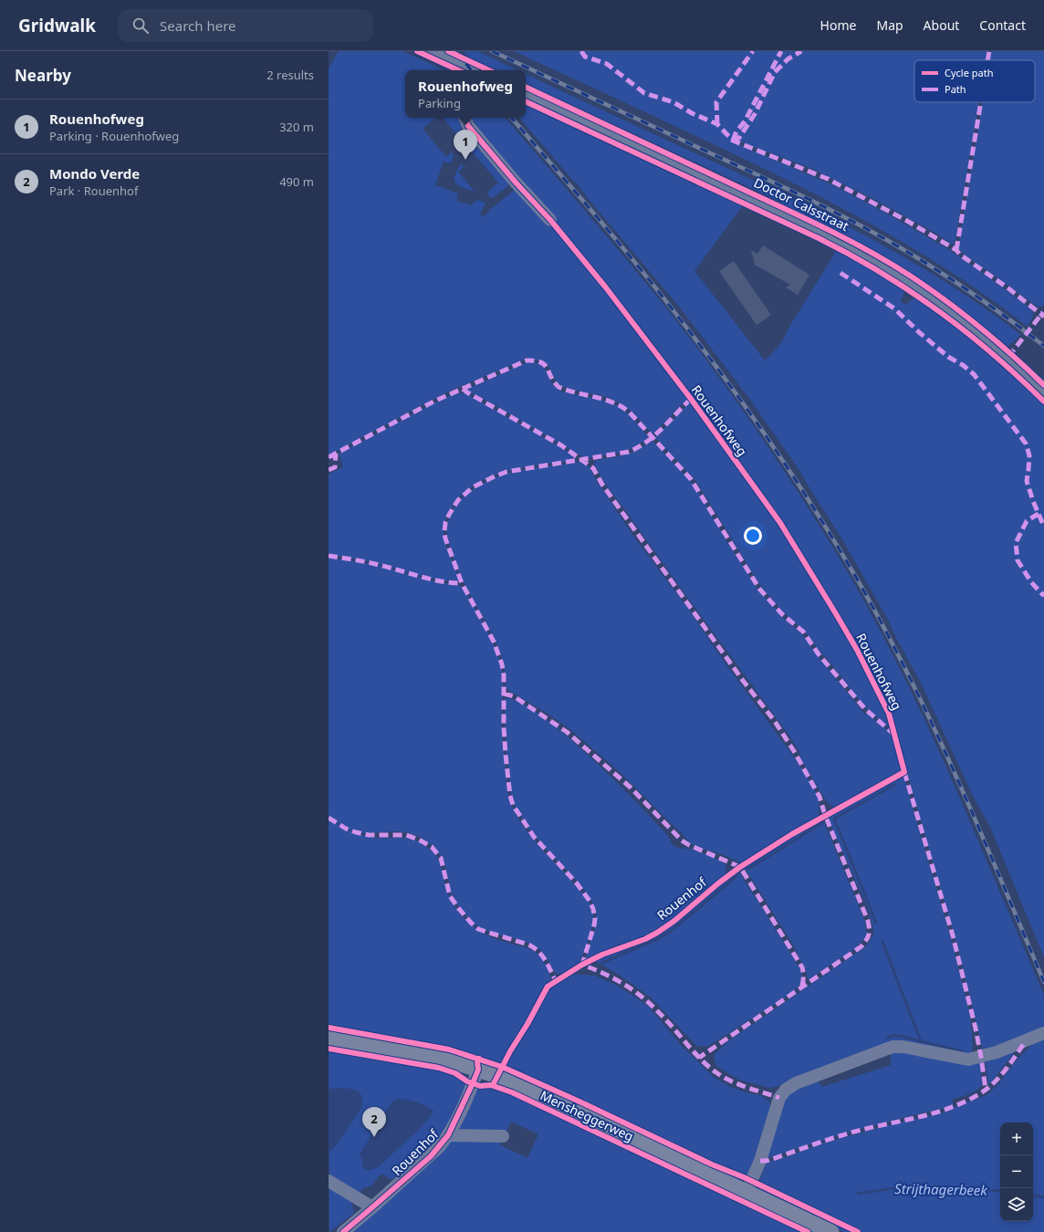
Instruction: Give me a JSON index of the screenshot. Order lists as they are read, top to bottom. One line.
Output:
{"streets":{"main road":["Mensheggerweg"],"street":["Doctor Calsstraat","Rouenhof"],"cycle path":["Rouenhofweg"]},"crossings":[["Rouenhof","Mensheggerweg"]],"water":["Strijthagerbeek"],"legend":["Cycle path","Path"],"page":{"header":"Gridwalk","search":"Search here","nav":["Home","Map","About","Contact"],"heading":["Nearby","2 results"],"popup":["Rouenhofweg","Parking"],"list":[{"mark":"1","name":"Rouenhofweg","note":"Parking · Rouenhofweg","value":"320 m"},{"mark":"2","name":"Mondo Verde","note":"Park · Rouenhof","value":"490 m"}],"pins":["1","2"],"map_buttons":["+","−"]}}
